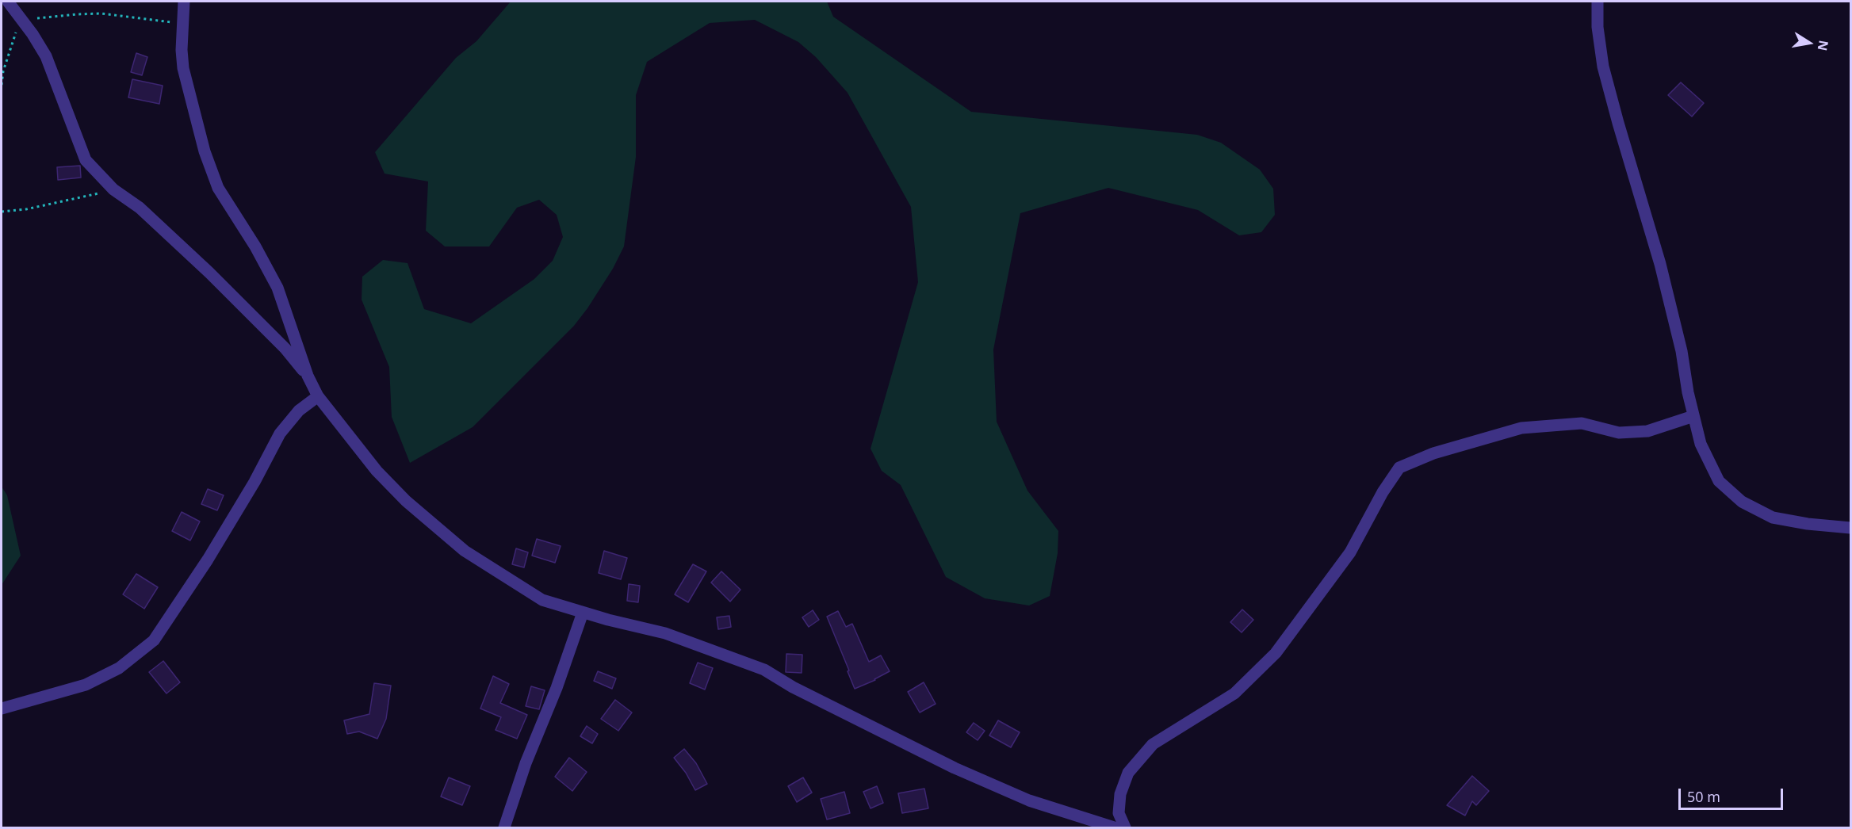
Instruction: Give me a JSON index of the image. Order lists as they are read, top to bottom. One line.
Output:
{"scale_bar":"50 m","north":"right"}
